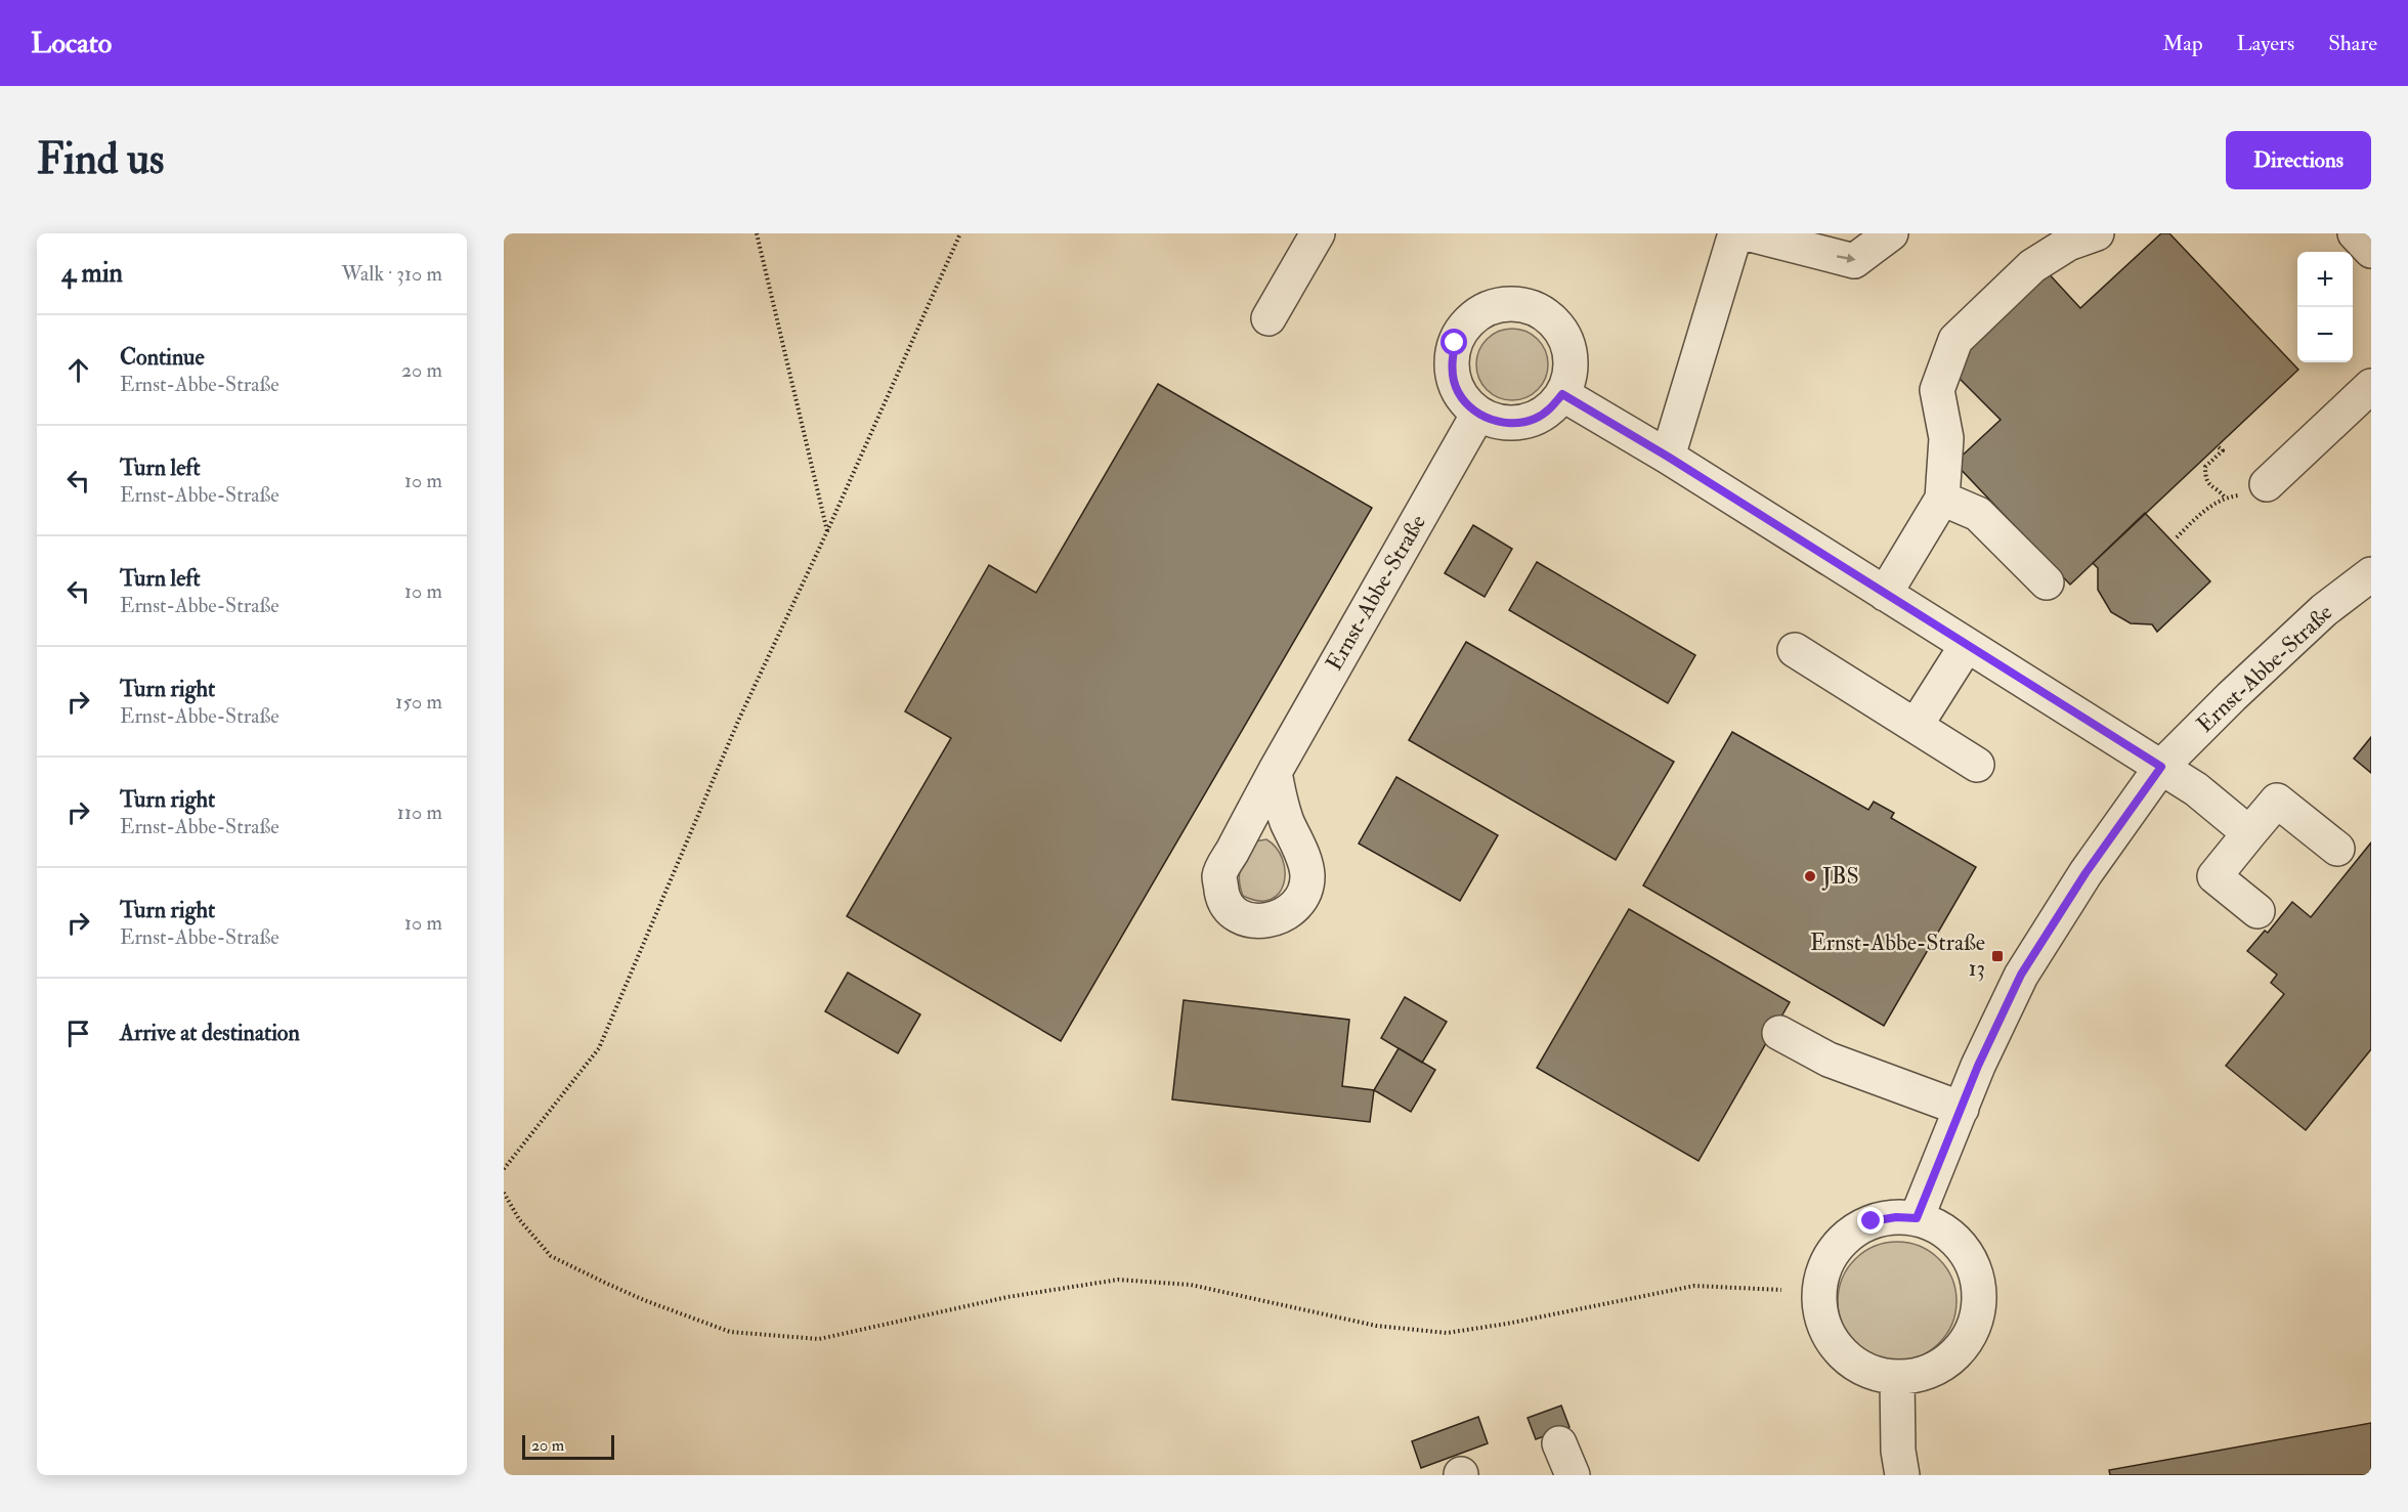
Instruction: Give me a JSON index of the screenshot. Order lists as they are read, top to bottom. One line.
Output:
{"streets":{"street":["Ernst-Abbe-Straße"]},"places":{"other":["JBS"],"transit":["Ernst-Abbe-Straße 13"]},"scale_bar":"20 m","page":{"header":"Locato","nav":["Map","Layers","Share"],"buttons":"Directions","title":"Find us","heading":["4 min","Walk · 310 m"],"map_buttons":["+","−"],"list":[["Continue","Ernst-Abbe-Straße","20 m"],["Turn left","Ernst-Abbe-Straße","10 m"],["Turn left","Ernst-Abbe-Straße","10 m"],["Turn right","Ernst-Abbe-Straße","150 m"],["Turn right","Ernst-Abbe-Straße","110 m"],["Turn right","Ernst-Abbe-Straße","10 m"],"Arrive at destination"],"scale":"20 m"}}
